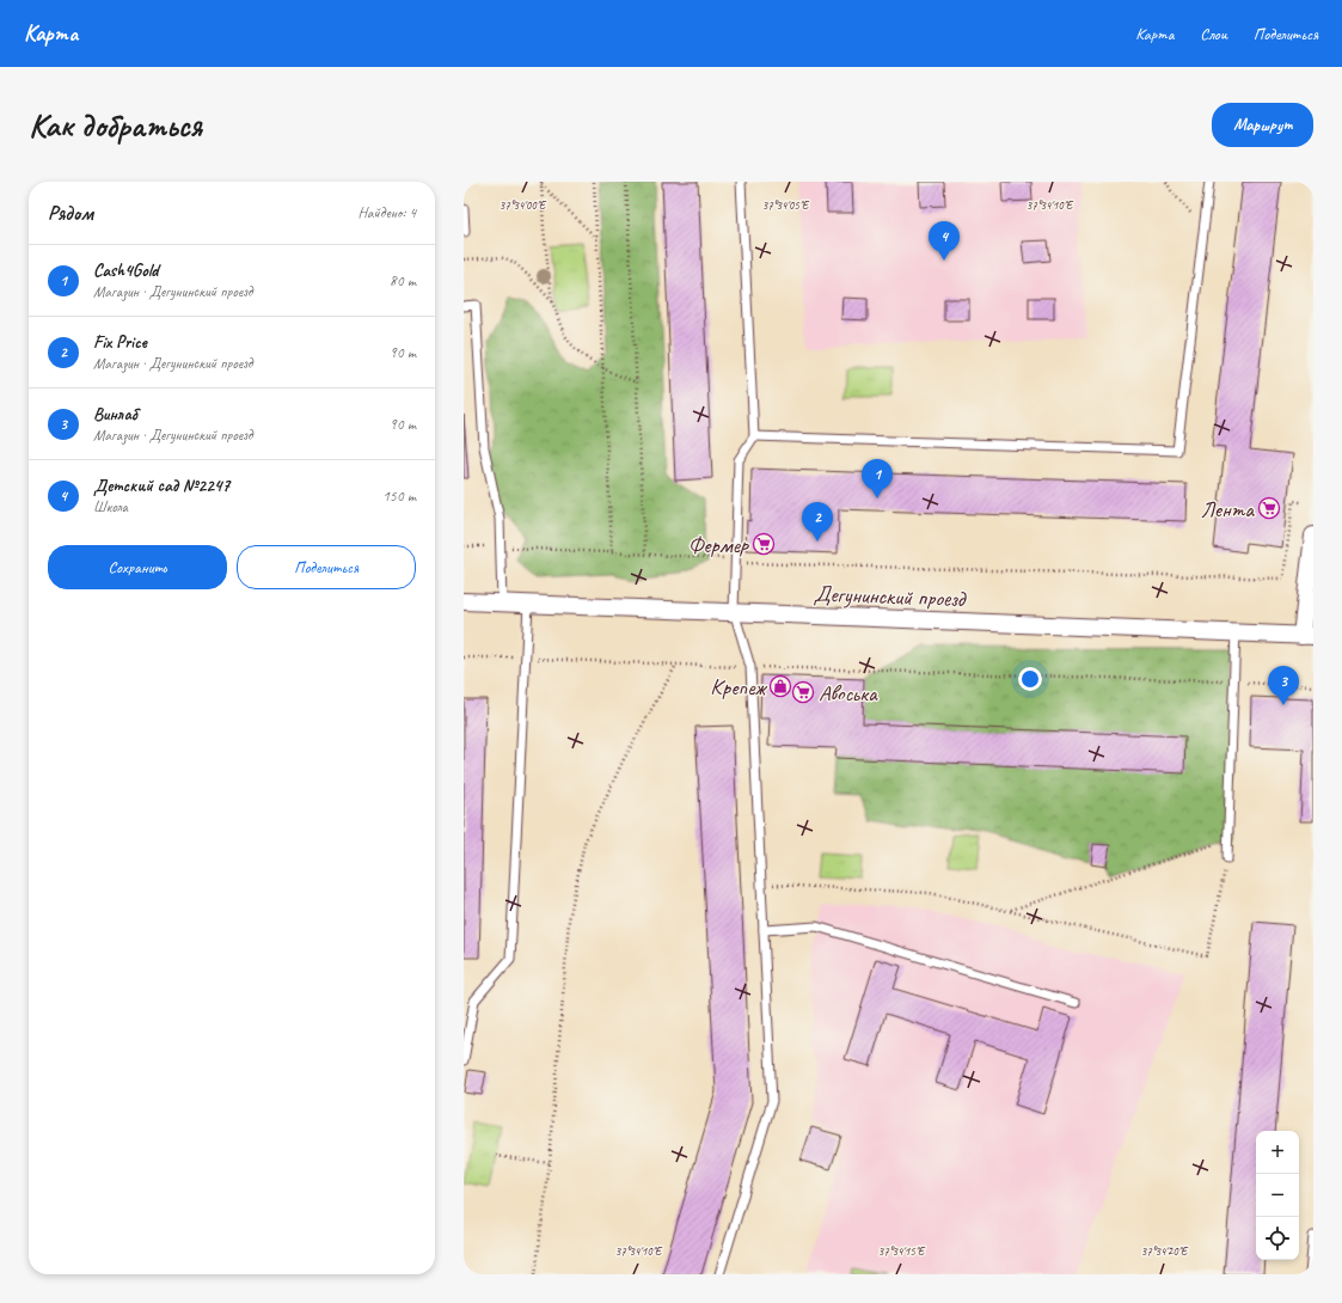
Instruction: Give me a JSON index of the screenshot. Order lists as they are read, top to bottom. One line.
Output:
{"streets":{"street":["Дегунинский проезд"]},"places":{"supermarket":["Лента","Фермер","Авоська"],"shop":["Крепеж"]},"page":{"header":"Карта","nav":["Карта","Слои","Поделиться"],"buttons":["Маршрут",["Сохранить","Поделиться"]],"title":"Как добраться","heading":["Рядом","Найдено: 4"],"pins":["4","1","2","3"],"list":[{"mark":"1","name":"Cash4Gold","note":"Магазин · Дегунинский проезд","value":"80 m"},{"mark":"2","name":"Fix Price","note":"Магазин · Дегунинский проезд","value":"90 m"},{"mark":"3","name":"Винлаб","note":"Магазин · Дегунинский проезд","value":"90 m"},{"mark":"4","name":"Детский сад №2247","note":"Школа","value":"150 m"}],"map_buttons":["+","−"]},"coordinates":["37°34'00\"E","37°34'05\"E","37°34'10\"E","37°34'15\"E","37°34'20\"E"]}
